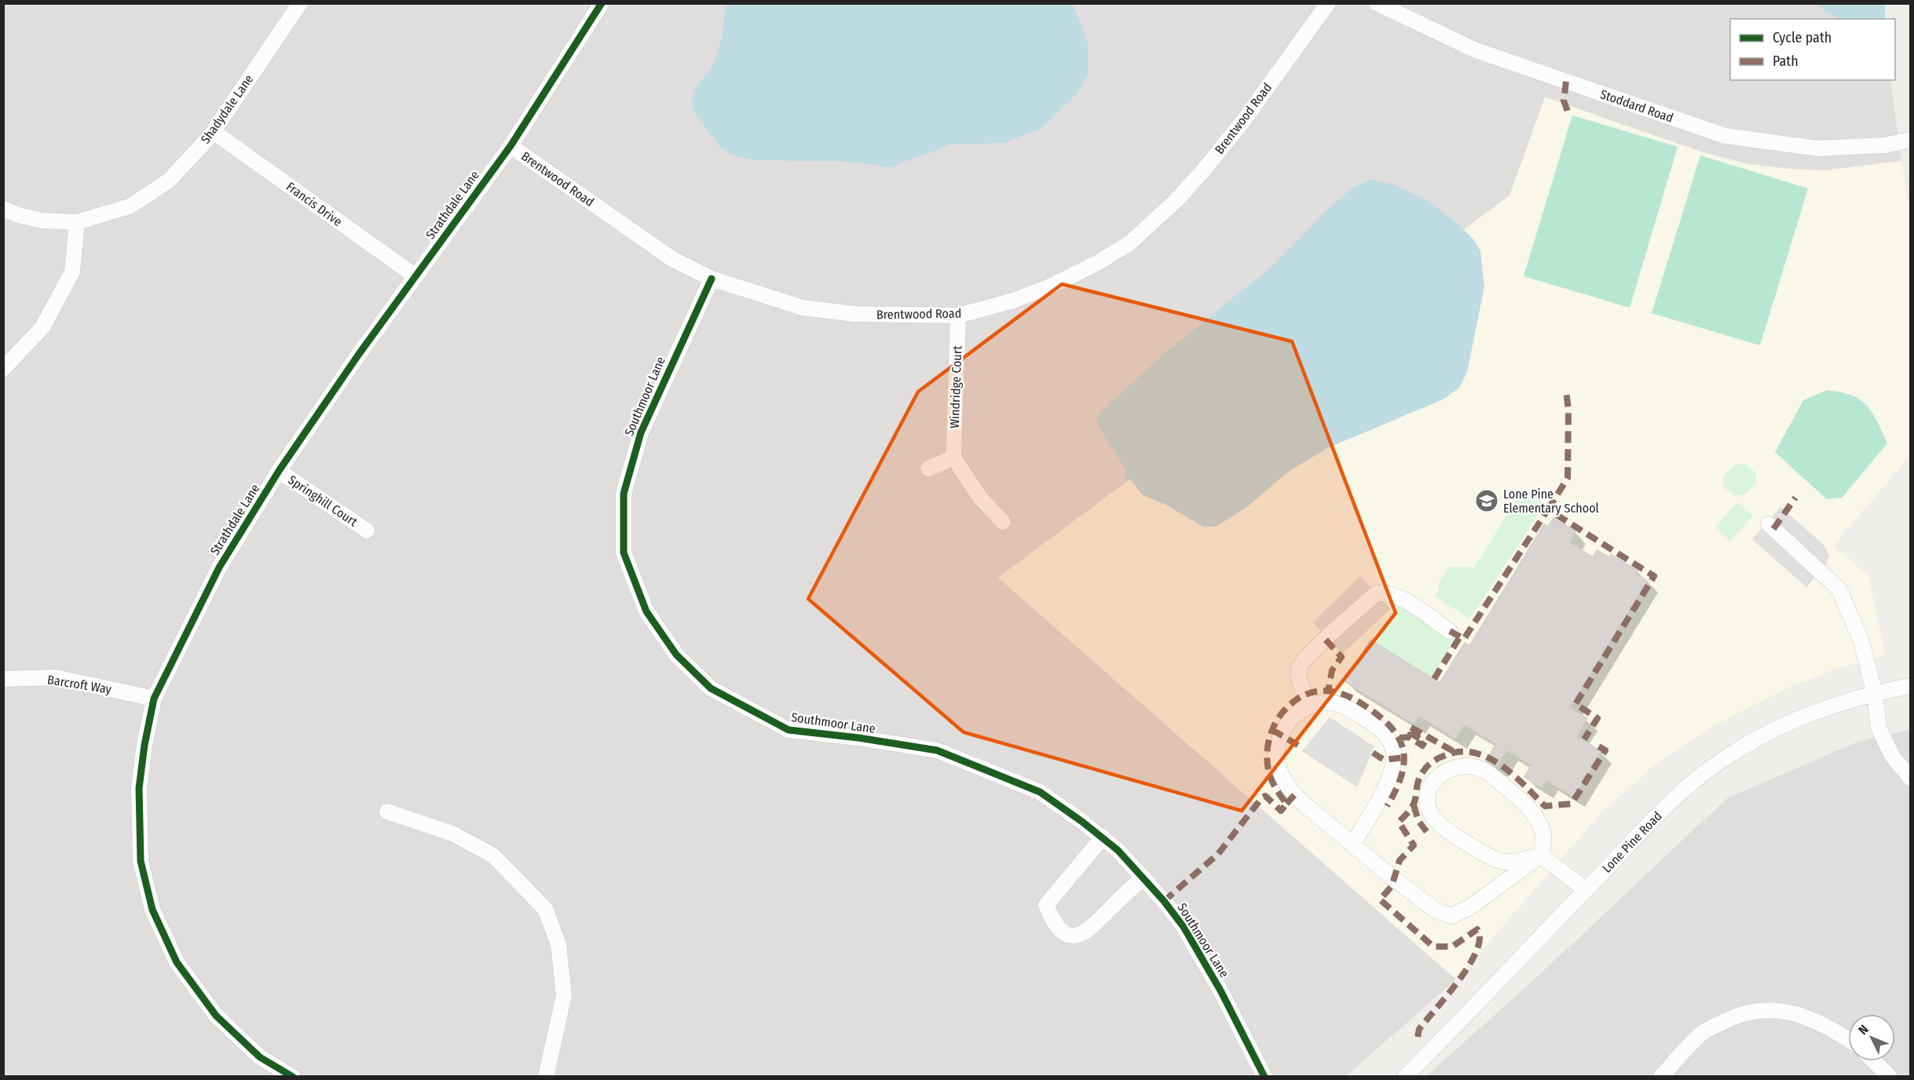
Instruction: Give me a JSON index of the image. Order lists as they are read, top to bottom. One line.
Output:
{"streets":{"street":["Stoddard Road","Shadydale Lane","Brentwood Road","Francis Drive","Strathdale Lane","Windridge Court","Southmoor Lane","Springhill Court","Barcroft Way","Lone Pine Road"]},"crossings":[["Shadydale Lane","Francis Drive"],["Brentwood Road","Strathdale Lane"],["Brentwood Road","Windridge Court"],["Brentwood Road","Southmoor Lane"],["Francis Drive","Strathdale Lane"],["Strathdale Lane","Springhill Court"],["Strathdale Lane","Barcroft Way"]],"places":{"school or university":["Lone Pine Elementary School"]},"legend":["Cycle path","Path"],"north":"top left"}
